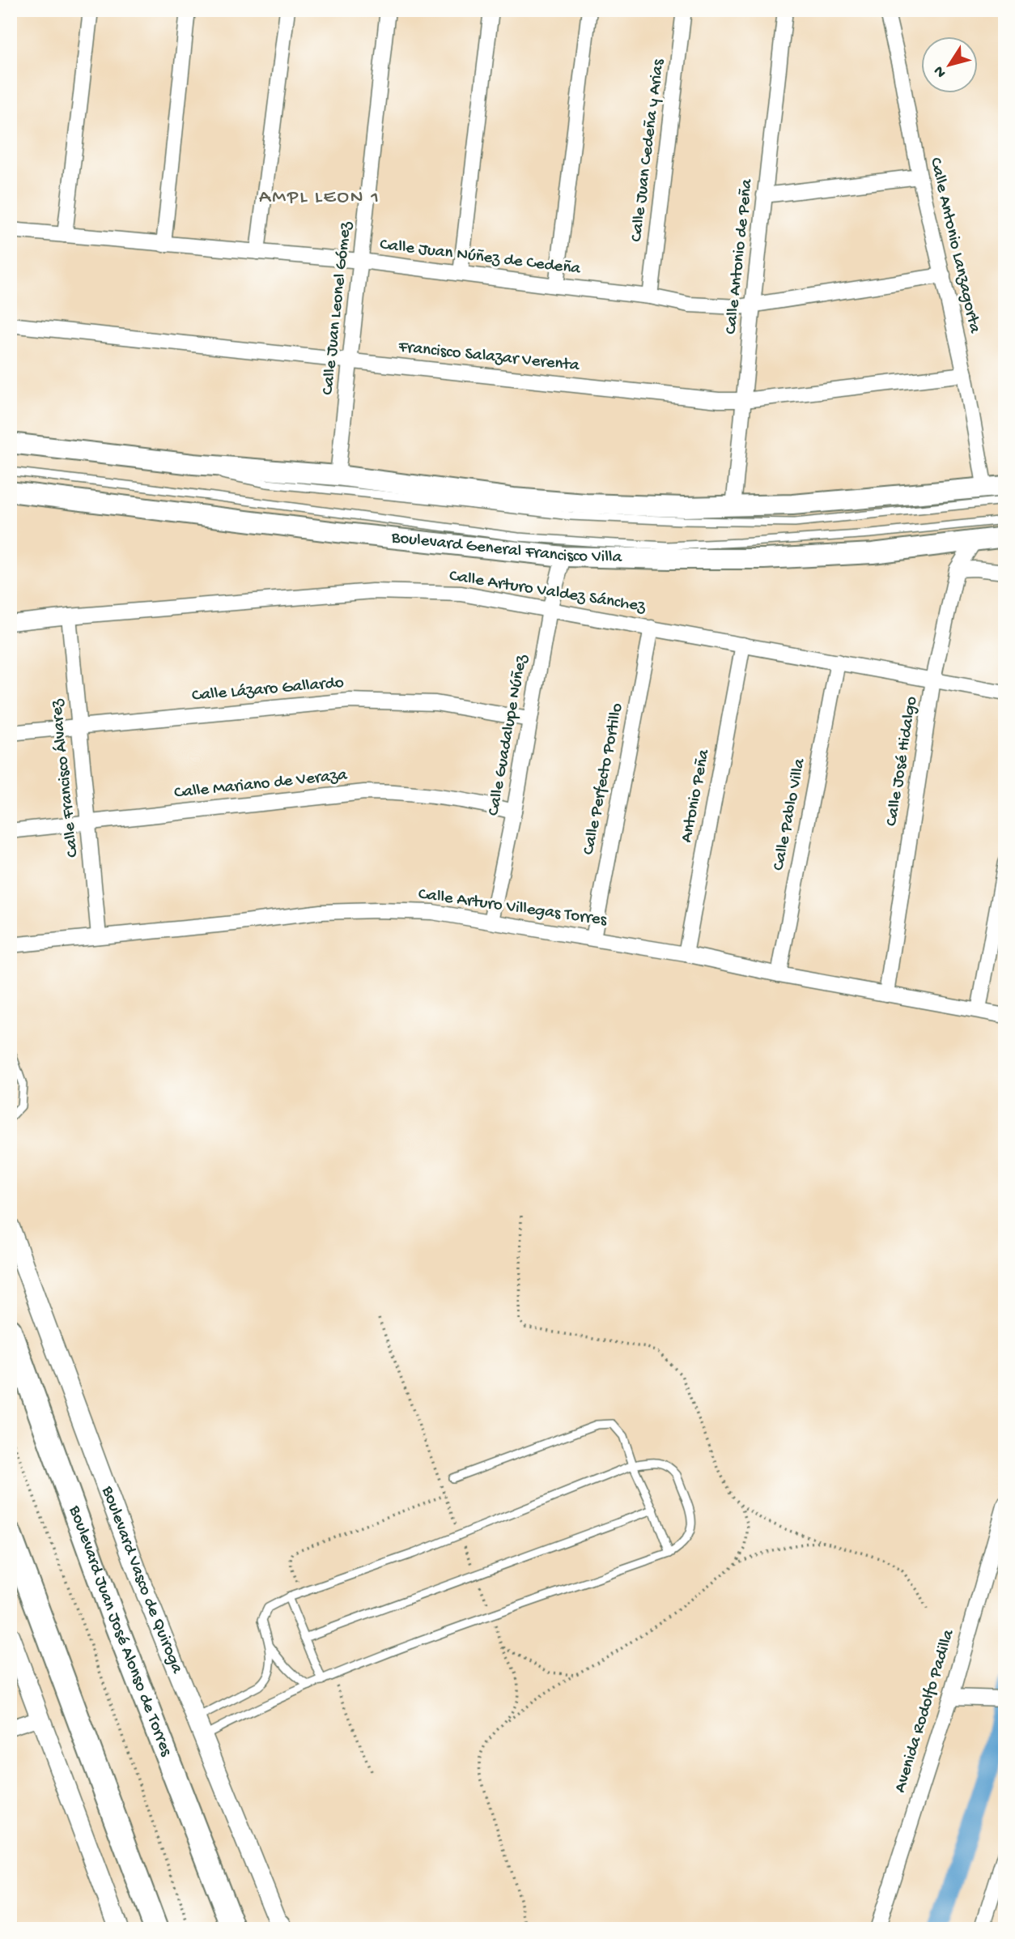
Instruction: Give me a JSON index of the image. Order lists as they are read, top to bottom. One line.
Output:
{"streets":{"main road":["Boulevard General Francisco Villa","Boulevard Juan José Alonso de Torres"],"street":["Calle Juan Cedeña y Arias","Calle Antonio Lanzagorta","Calle Antonio de Peña","Calle Juan Núñez de Cedeña","Calle Juan Leonel Gómez","Francisco Salazar Verenta","Calle Arturo Valdez Sánchez","Calle Lázaro Gallardo","Calle Guadalupe Núñez","Calle José Hidalgo","Calle Francisco Álvarez","Calle Perfecto Portillo","Calle Mariano de Veraza","Antonio Peña","Calle Pablo Villa","Calle Arturo Villegas Torres","Boulevard Vasco de Quiroga","Avenida Rodolfo Padilla"]},"crossings":[["Calle Juan Cedeña y Arias","Calle Juan Núñez de Cedeña"],["Calle Antonio Lanzagorta","Calle Juan Núñez de Cedeña"],["Calle Antonio Lanzagorta","Francisco Salazar Verenta"],["Calle Antonio de Peña","Calle Juan Núñez de Cedeña"],["Calle Antonio de Peña","Francisco Salazar Verenta"],["Calle Juan Núñez de Cedeña","Calle Juan Leonel Gómez"],["Calle Juan Leonel Gómez","Francisco Salazar Verenta"],["Boulevard General Francisco Villa","Calle Guadalupe Núñez"],["Boulevard General Francisco Villa","Calle José Hidalgo"],["Calle Arturo Valdez Sánchez","Calle Guadalupe Núñez"],["Calle Arturo Valdez Sánchez","Calle José Hidalgo"],["Calle Arturo Valdez Sánchez","Calle Francisco Álvarez"],["Calle Arturo Valdez Sánchez","Calle Perfecto Portillo"],["Calle Arturo Valdez Sánchez","Antonio Peña"],["Calle Arturo Valdez Sánchez","Calle Pablo Villa"],["Calle Lázaro Gallardo","Calle Guadalupe Núñez"],["Calle Lázaro Gallardo","Calle Francisco Álvarez"],["Calle Guadalupe Núñez","Calle Mariano de Veraza"],["Calle Guadalupe Núñez","Calle Arturo Villegas Torres"],["Calle José Hidalgo","Calle Arturo Villegas Torres"],["Calle Francisco Álvarez","Calle Mariano de Veraza"],["Calle Francisco Álvarez","Calle Arturo Villegas Torres"],["Calle Perfecto Portillo","Calle Arturo Villegas Torres"],["Antonio Peña","Calle Arturo Villegas Torres"],["Calle Pablo Villa","Calle Arturo Villegas Torres"]],"districts":["AMPL LEON 1"],"north":"bottom left"}
